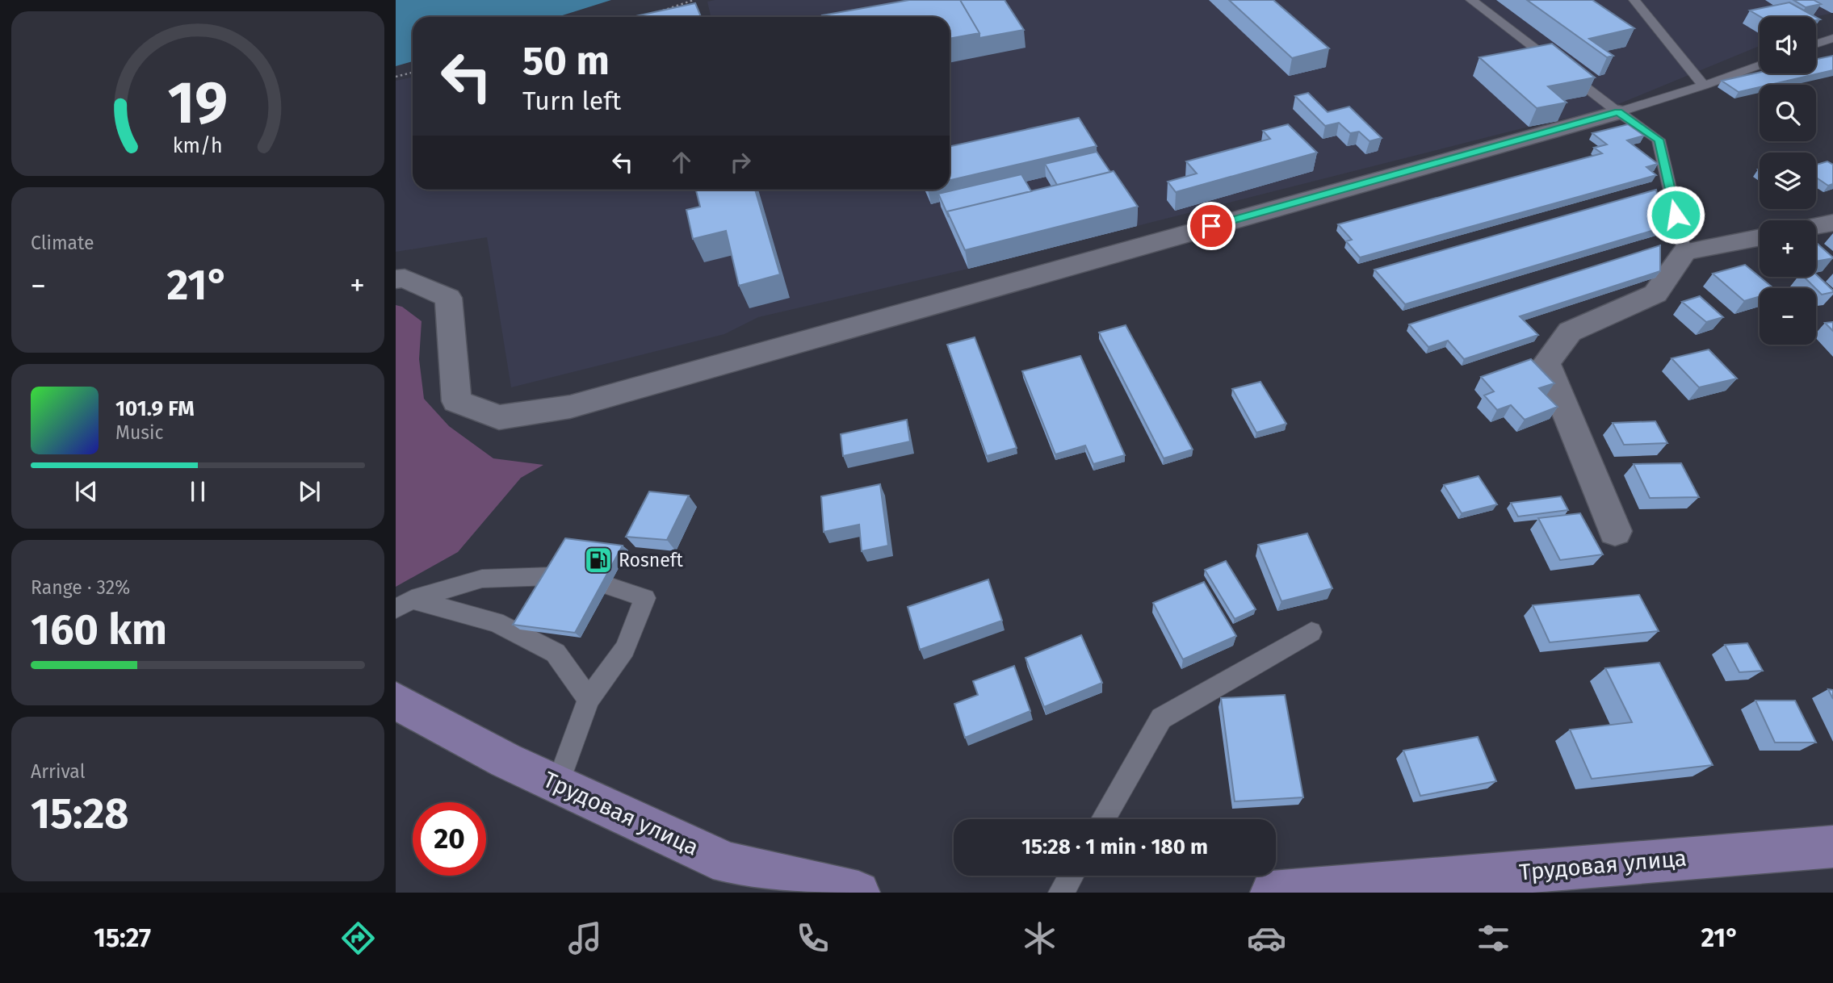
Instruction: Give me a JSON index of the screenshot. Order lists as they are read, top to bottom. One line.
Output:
{"streets":{"main road":["Трудовая улица"]},"places":{"fuel station":["Rosneft"]},"page":{"map_buttons":["+","−"],"turn":["50 m","Turn left"],"tile":["Climate",["Range · 32%","160 km"],["Arrival","15:28"]],"heat":["−","21°","+"],"song":["101.9 FM","Music"],"limit":"20","trip":"15:28 · 1 min · 180 m","tabs":["15:27","21°"],"gauge":["19","km/h"]}}
